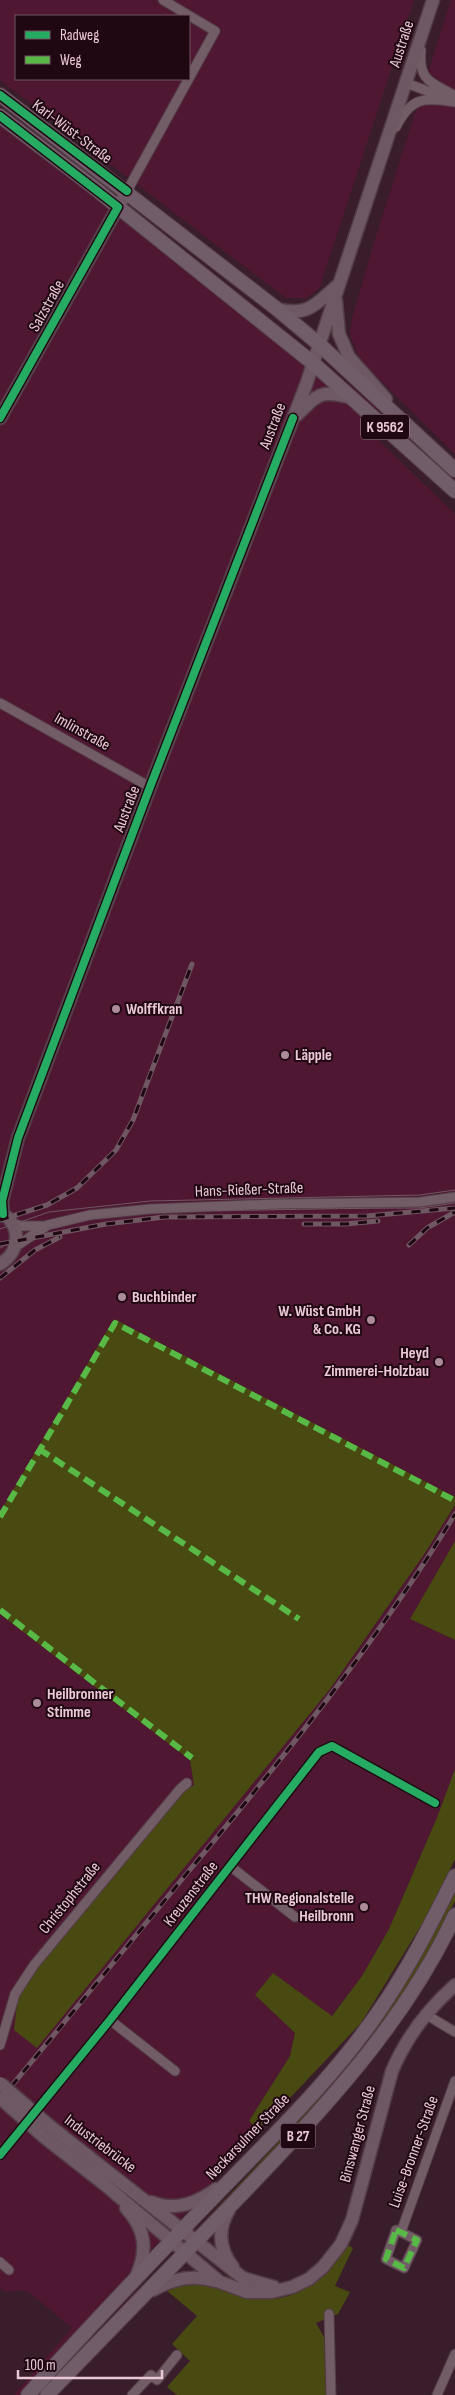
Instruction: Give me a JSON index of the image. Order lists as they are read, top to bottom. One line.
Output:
{"streets":{"main road":["Austraße","Karl-Wüst-Straße","Salzstraße","K 9562","Binswanger Straße","B 27","Neckarsulmer Straße","Industriebrücke"],"street":["Imlinstraße","Hans-Rießer-Straße","Kreuzenstraße","Christophstraße","Luise-Bronner-Straße"]},"crossings":[["Austraße","Karl-Wüst-Straße"],["Austraße","Imlinstraße"],["Austraße","Hans-Rießer-Straße"],["Karl-Wüst-Straße","Salzstraße"],["Binswanger Straße","Neckarsulmer Straße"],["Binswanger Straße","Industriebrücke"],["Neckarsulmer Straße","Industriebrücke"]],"places":["Wolffkran","Läpple","Buchbinder","W. Wüst GmbH & Co. KG","Heyd Zimmerei-Holzbau","Heilbronner Stimme","THW Regionalstelle Heilbronn"],"legend":["Radweg","Weg"],"scale_bar":"100 m"}
